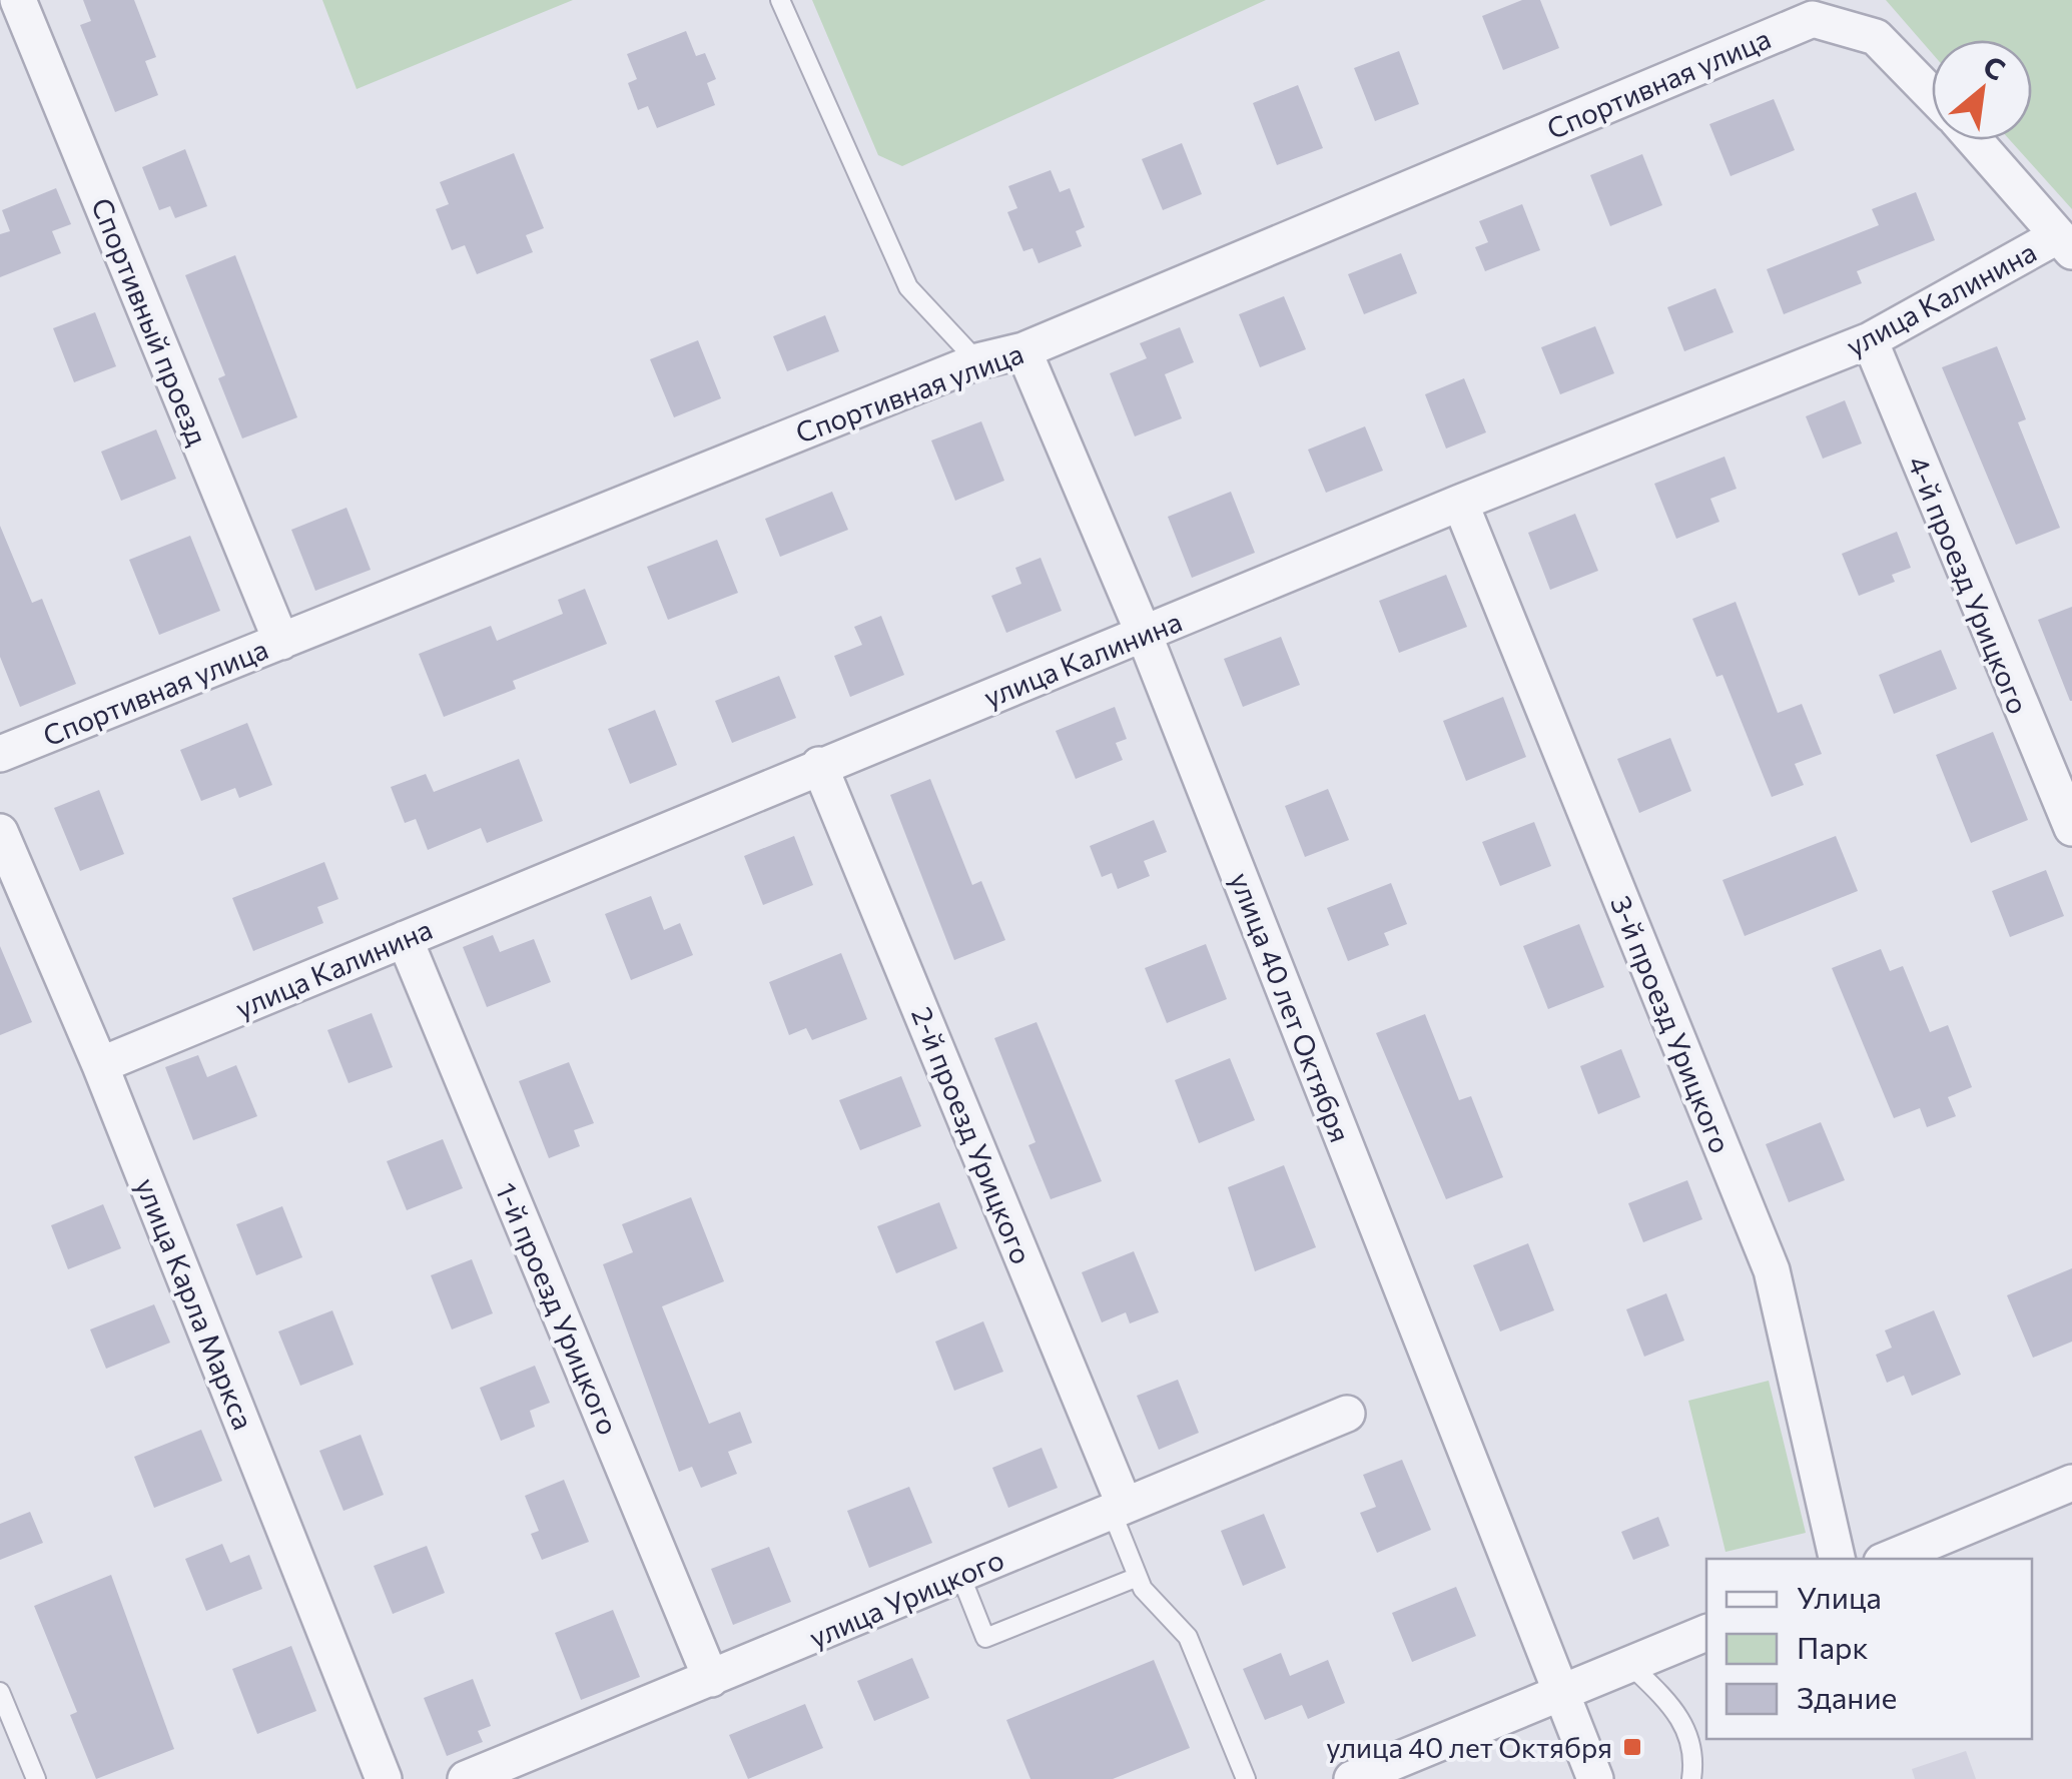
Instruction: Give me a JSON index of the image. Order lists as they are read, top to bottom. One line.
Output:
{"streets":{"street":["Спортивная улица","улица Калинина","Спортивный проезд","4-й проезд Урицкого","улица 40 лет Октября","3-й проезд Урицкого","2-й проезд Урицкого","улица Карла Маркса","1-й проезд Урицкого","улица Урицкого"]},"crossings":[["Спортивная улица","Спортивный проезд"],["Спортивная улица","улица 40 лет Октября"],["улица Калинина","4-й проезд Урицкого"],["улица Калинина","улица 40 лет Октября"],["улица Калинина","3-й проезд Урицкого"],["улица Калинина","2-й проезд Урицкого"],["улица Калинина","улица Карла Маркса"],["улица Калинина","1-й проезд Урицкого"],["2-й проезд Урицкого","улица Урицкого"],["1-й проезд Урицкого","улица Урицкого"]],"places":{"transit":["улица 40 лет Октября"]},"legend":["Улица","Парк","Здание"],"north":"top right"}
